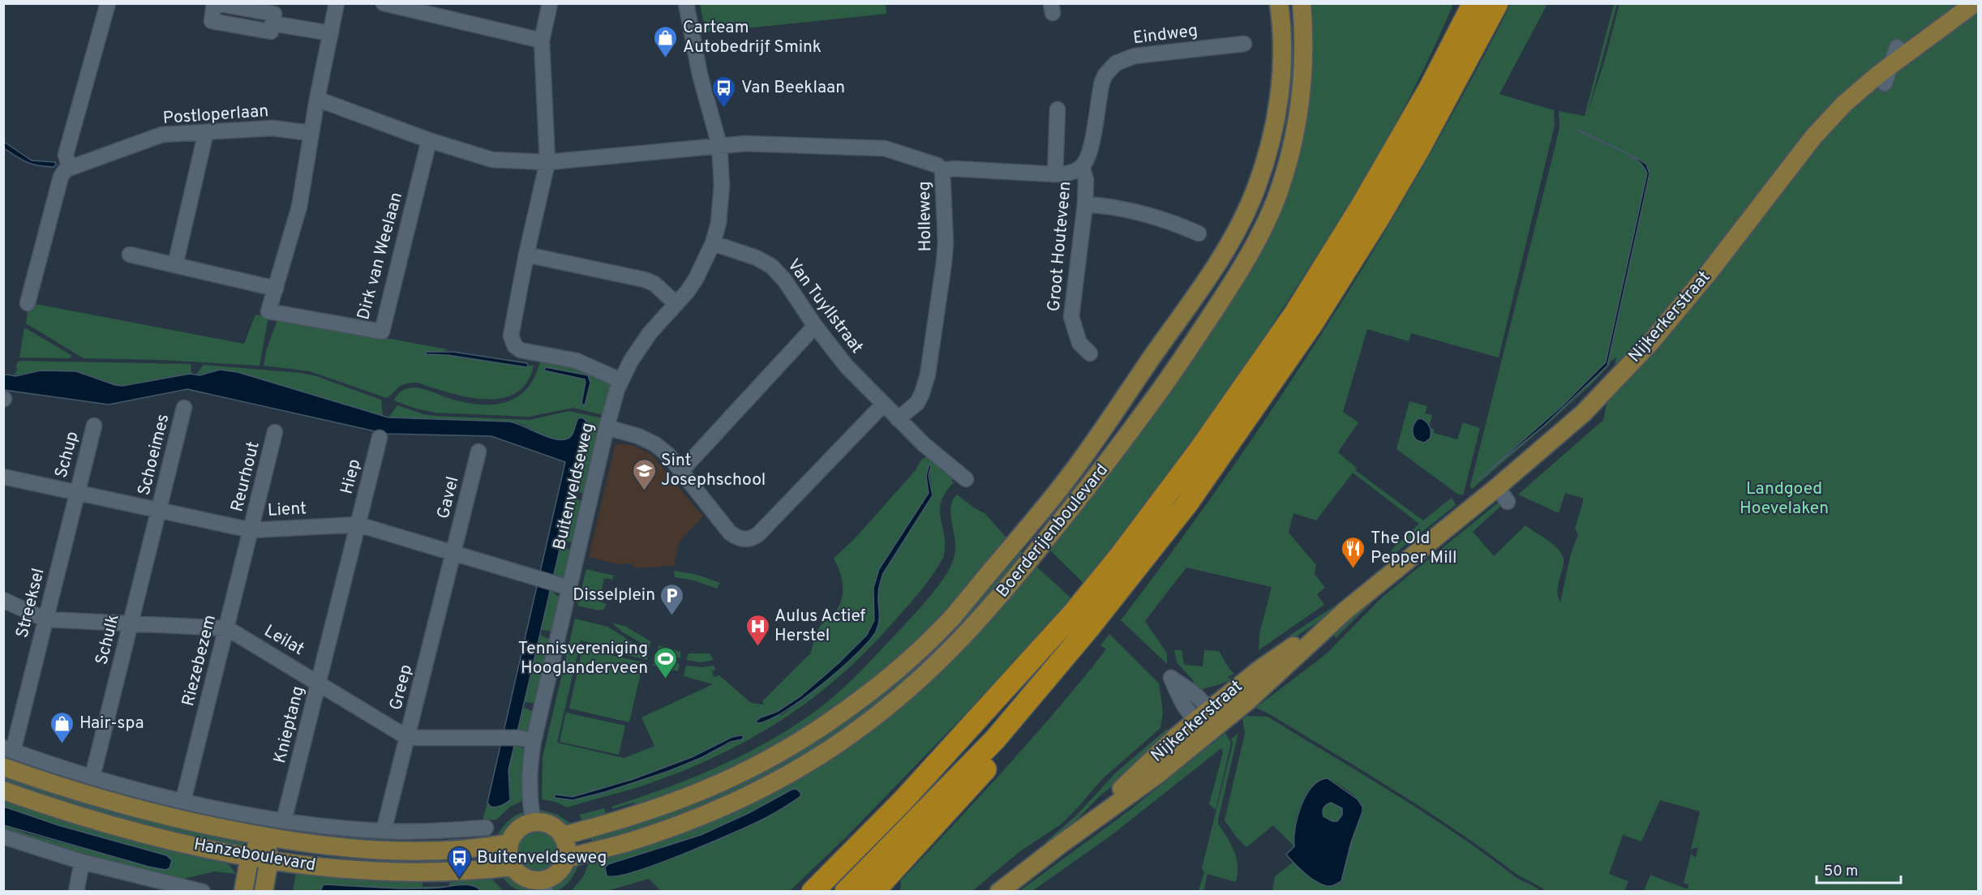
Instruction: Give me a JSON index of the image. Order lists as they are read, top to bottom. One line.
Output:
{"streets":{"main road":["Nijkerkerstraat","Boerderijenboulevard","Hanzeboulevard"],"street":["Eindweg","Postloperlaan","Holleweg","Groot Houteveen","Dirk van Weelaan","Van Tuyllstraat","Schup","Schoeimes","Reurhout","Hiep","Buitenveldseweg","Gavel","Lient","Streeksel","Schulk","Leilat","Riezebezem","Greep","Knieptang"]},"crossings":[["Eindweg","Groot Houteveen"],["Holleweg","Van Tuyllstraat"],["Van Tuyllstraat","Buitenveldseweg"],["Schup","Lient"],["Schup","Streeksel"],["Schoeimes","Lient"],["Schoeimes","Schulk"],["Reurhout","Lient"],["Reurhout","Riezebezem"],["Hiep","Lient"],["Hiep","Knieptang"],["Buitenveldseweg","Lient"],["Buitenveldseweg","Boerderijenboulevard"],["Buitenveldseweg","Hanzeboulevard"],["Gavel","Lient"],["Gavel","Greep"],["Lient","Streeksel"],["Lient","Schulk"],["Lient","Riezebezem"],["Lient","Greep"],["Lient","Knieptang"],["Boerderijenboulevard","Hanzeboulevard"],["Streeksel","Leilat"],["Schulk","Leilat"],["Leilat","Riezebezem"],["Leilat","Greep"],["Leilat","Knieptang"]],"parks":["Landgoed Hoevelaken"],"places":{"shop":["Carteam Autobedrijf Smink","Hair-spa"],"bus stop":["Van Beeklaan","Buitenveldseweg"],"school or university":["Sint Josephschool"],"restaurant":["The Old Pepper Mill"],"parking":["Disselplein"],"hospital":["Aulus Actief Herstel"],"sports":["Tennisvereniging Hooglanderveen"]},"scale_bar":"50 m"}
